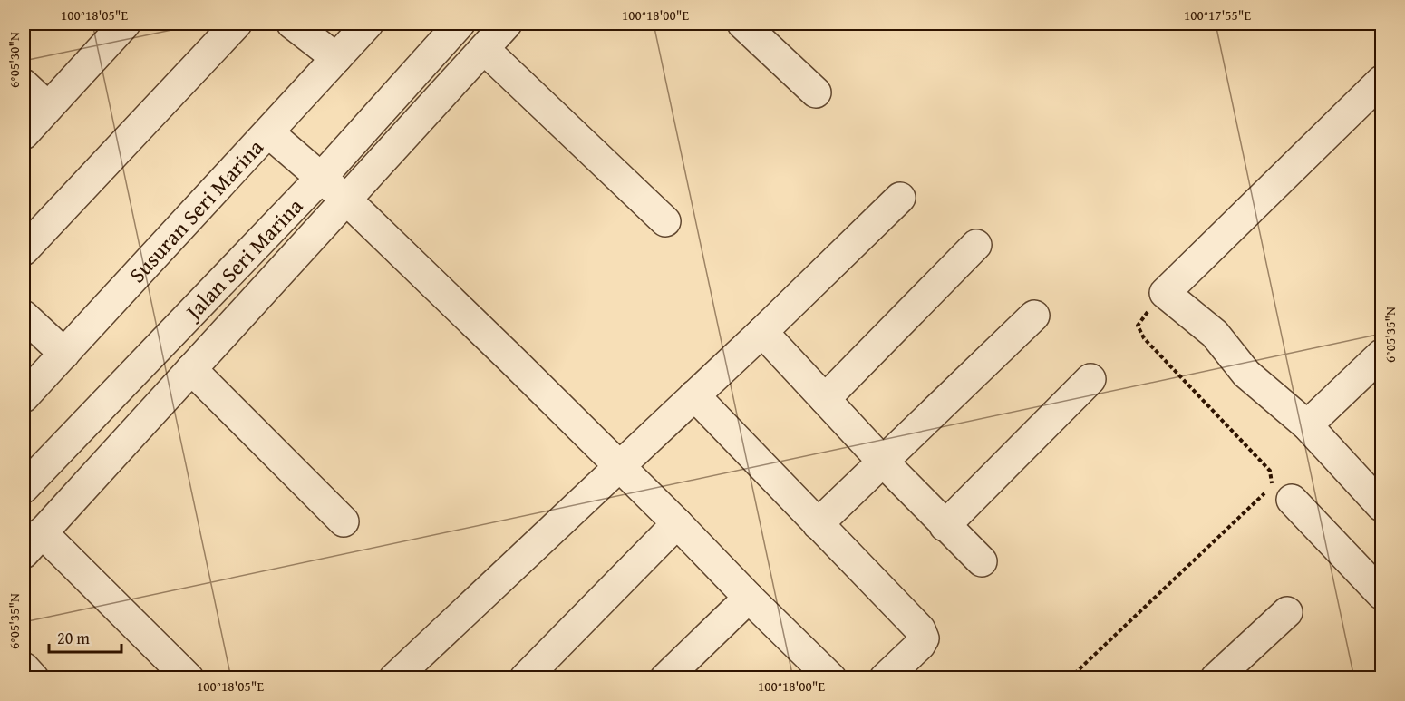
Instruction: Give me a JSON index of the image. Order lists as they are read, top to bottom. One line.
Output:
{"streets":{"street":["Susuran Seri Marina","Jalan Seri Marina"]},"scale_bar":"20 m","coordinates":["100°18'05\"E","100°18'00\"E","100°17'55\"E","6°05'30\"N","6°05'35\"N"]}
